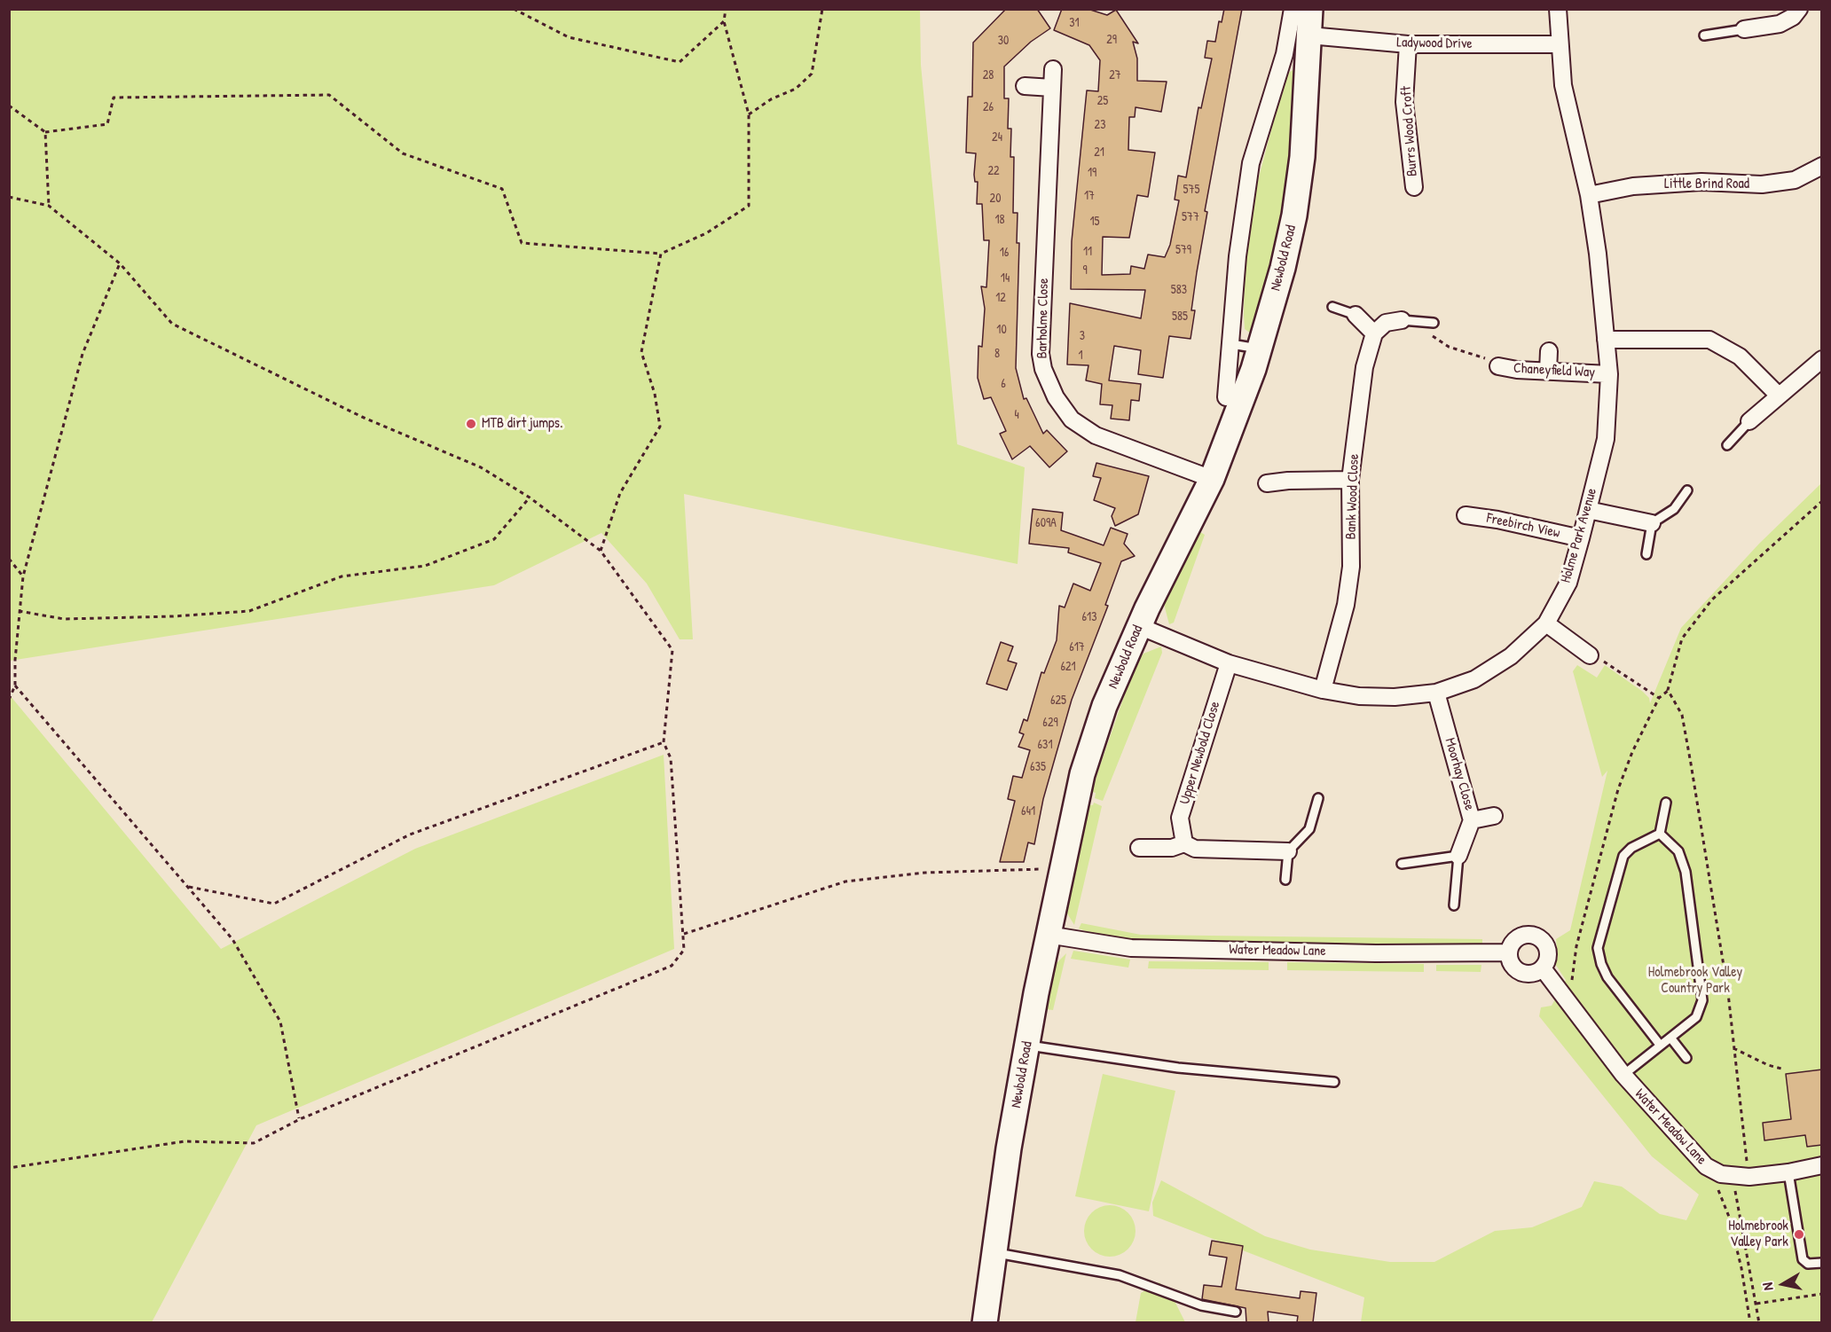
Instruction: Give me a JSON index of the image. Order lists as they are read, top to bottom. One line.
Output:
{"streets":{"main road":["Newbold Road"],"street":["Ladywood Drive","Burrs Wood Croft","Little Brind Road","Barholme Close","Chaneyfield Way","Bank Wood Close","Freebirch View","Holme Park Avenue","Upper Newbold Close","Moorhay Close","Water Meadow Lane"]},"crossings":[["Ladywood Drive","Burrs Wood Croft"],["Ladywood Drive","Newbold Road"],["Ladywood Drive","Holme Park Avenue"],["Little Brind Road","Holme Park Avenue"],["Newbold Road","Barholme Close"],["Newbold Road","Holme Park Avenue"],["Newbold Road","Water Meadow Lane"],["Chaneyfield Way","Holme Park Avenue"],["Bank Wood Close","Holme Park Avenue"],["Freebirch View","Holme Park Avenue"],["Holme Park Avenue","Upper Newbold Close"],["Holme Park Avenue","Moorhay Close"]],"parks":["Holmebrook Valley Country Park"],"places":["MTB dirt jumps.","Holmebrook Valley Park"],"house_numbers":["31","29","30","28","27","25","26","23","24","21","22","19","575","17","20","577","18","15","579","11","16","9","14","583","12","585","10","3","8","1","6","4","609A","613","617","621","625","629","631","635","641"],"north":"left"}
